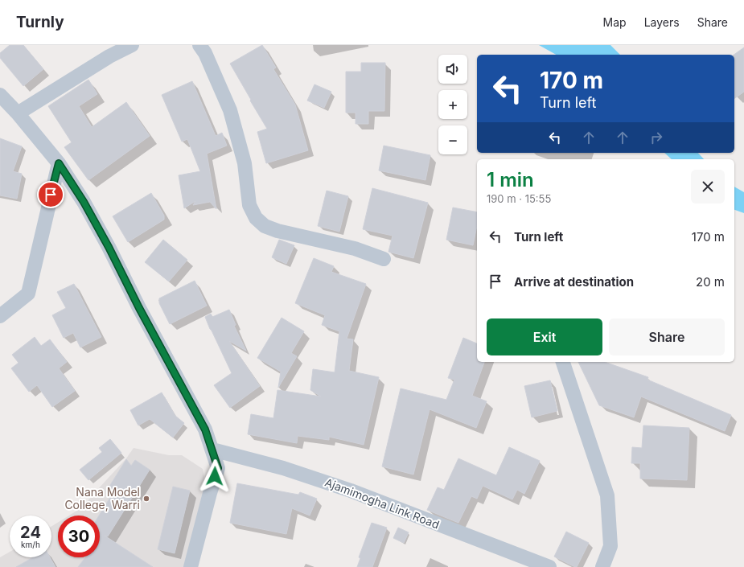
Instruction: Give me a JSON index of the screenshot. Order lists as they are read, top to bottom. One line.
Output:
{"streets":{"street":["Ajamimogha Link Road"]},"places":["Nana Model College, Warri"],"page":{"header":"Turnly","nav":["Map","Layers","Share"],"map_buttons":["+","−"],"turn":["170 m","Turn left"],"heading":["1 min","190 m · 15:55"],"list":[{"name":"Turn left","value":"170 m"},{"name":"Arrive at destination","value":"20 m"}],"buttons":["Exit","Share"],"speed":"24 km/h","limit":"30"}}
